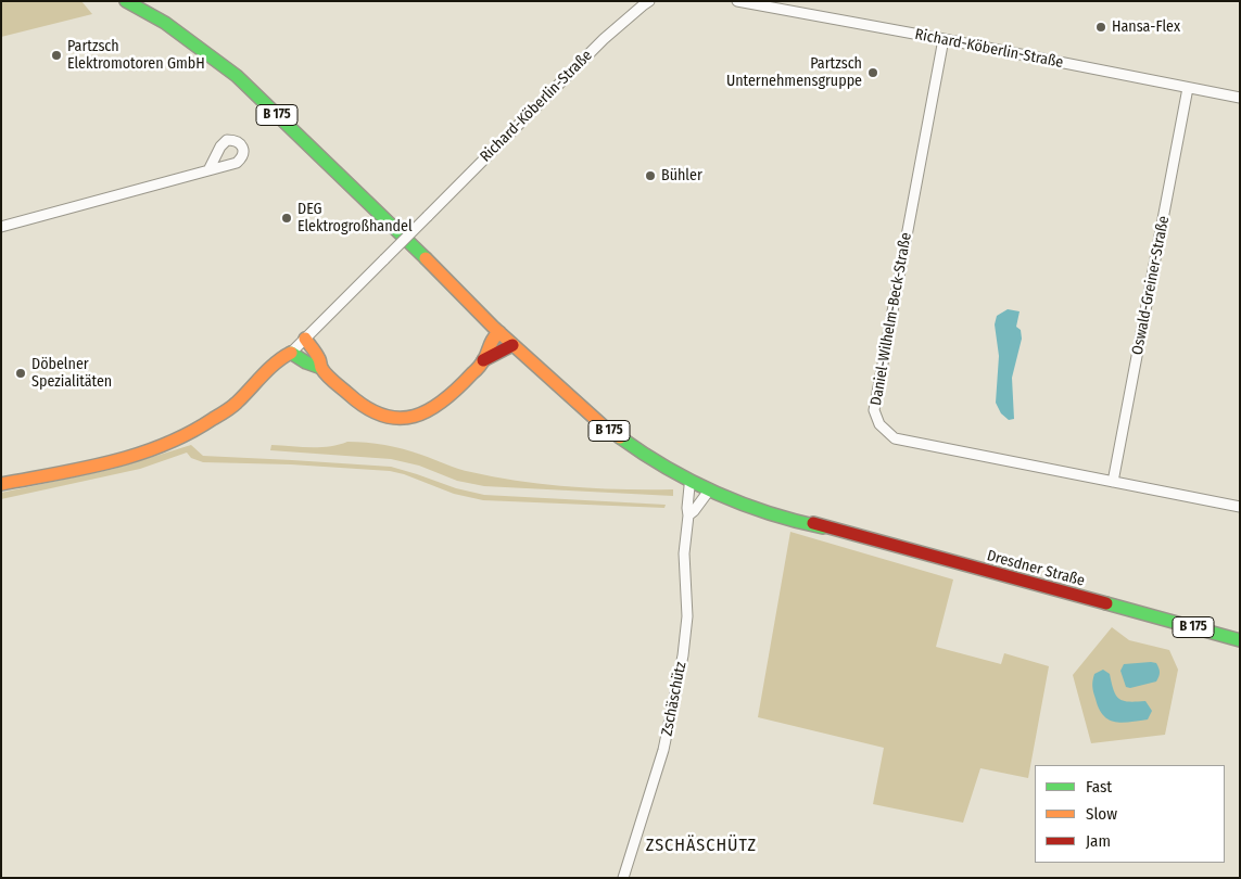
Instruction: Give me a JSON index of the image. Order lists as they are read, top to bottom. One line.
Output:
{"streets":{"main road":["B 175","Dresdner Straße"],"street":["Richard-Köberlin-Straße","Oswald-Greiner-Straße","Daniel-Wilhelm-Beck-Straße","Zschäschütz"]},"crossings":[["Richard-Köberlin-Straße","Oswald-Greiner-Straße"],["Richard-Köberlin-Straße","Daniel-Wilhelm-Beck-Straße"],["B 175","Dresdner Straße"],["B 175","Zschäschütz"],["Oswald-Greiner-Straße","Daniel-Wilhelm-Beck-Straße"],["Dresdner Straße","Zschäschütz"]],"districts":["ZSCHÄSCHÜTZ"],"places":["Hansa-Flex","Partzsch Elektromotoren GmbH","Partzsch Unternehmensgruppe","Bühler","DEG Elektrogroßhandel","Döbelner Spezialitäten"],"legend":["Fast","Slow","Jam"]}
